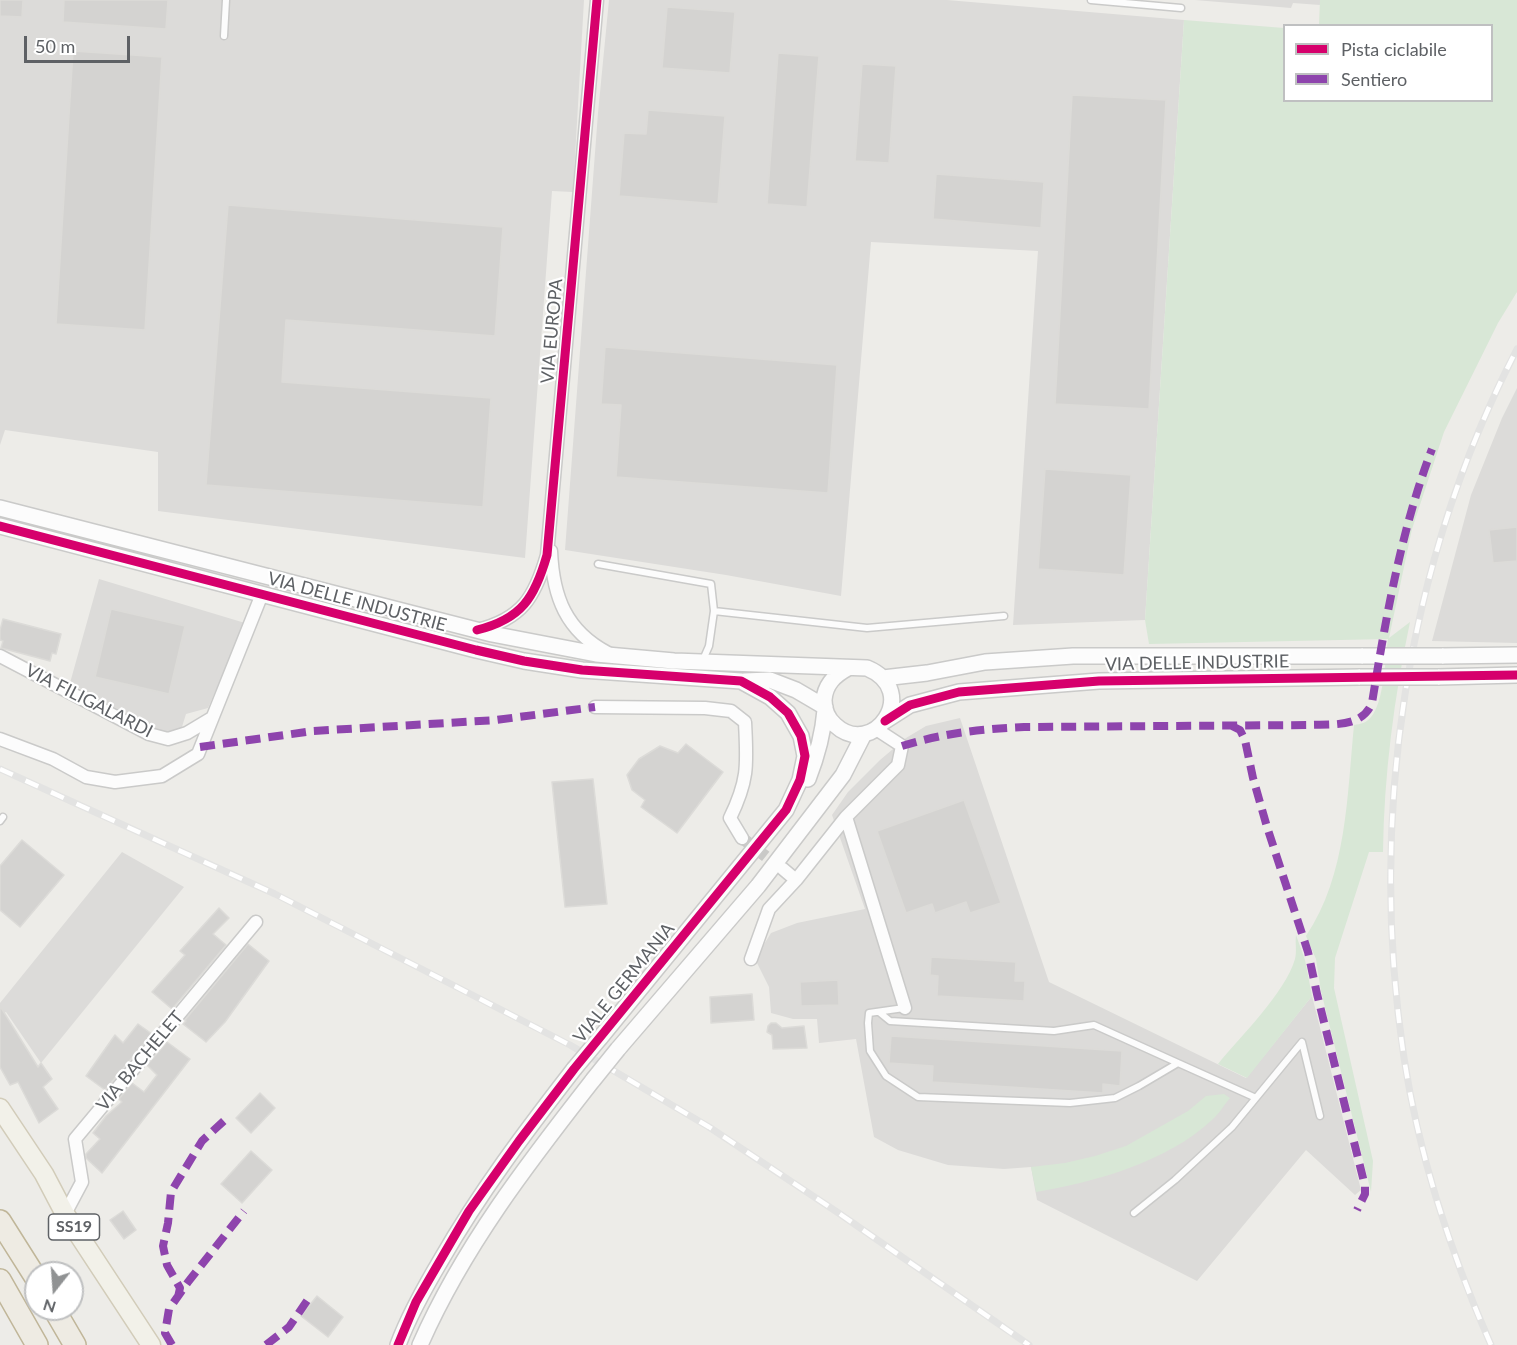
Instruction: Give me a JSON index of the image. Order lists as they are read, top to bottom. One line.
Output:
{"streets":{"main road":["SS19"],"street":["VIA EUROPA","VIA DELLE INDUSTRIE","VIA FILIGALARDI","VIALE GERMANIA","VIA BACHELET"]},"crossings":[["VIA EUROPA","VIA DELLE INDUSTRIE"],["VIA DELLE INDUSTRIE","VIALE GERMANIA"],["VIA BACHELET","SS19"]],"legend":["Pista ciclabile","Sentiero"],"scale_bar":"50 m","north":"bottom"}
